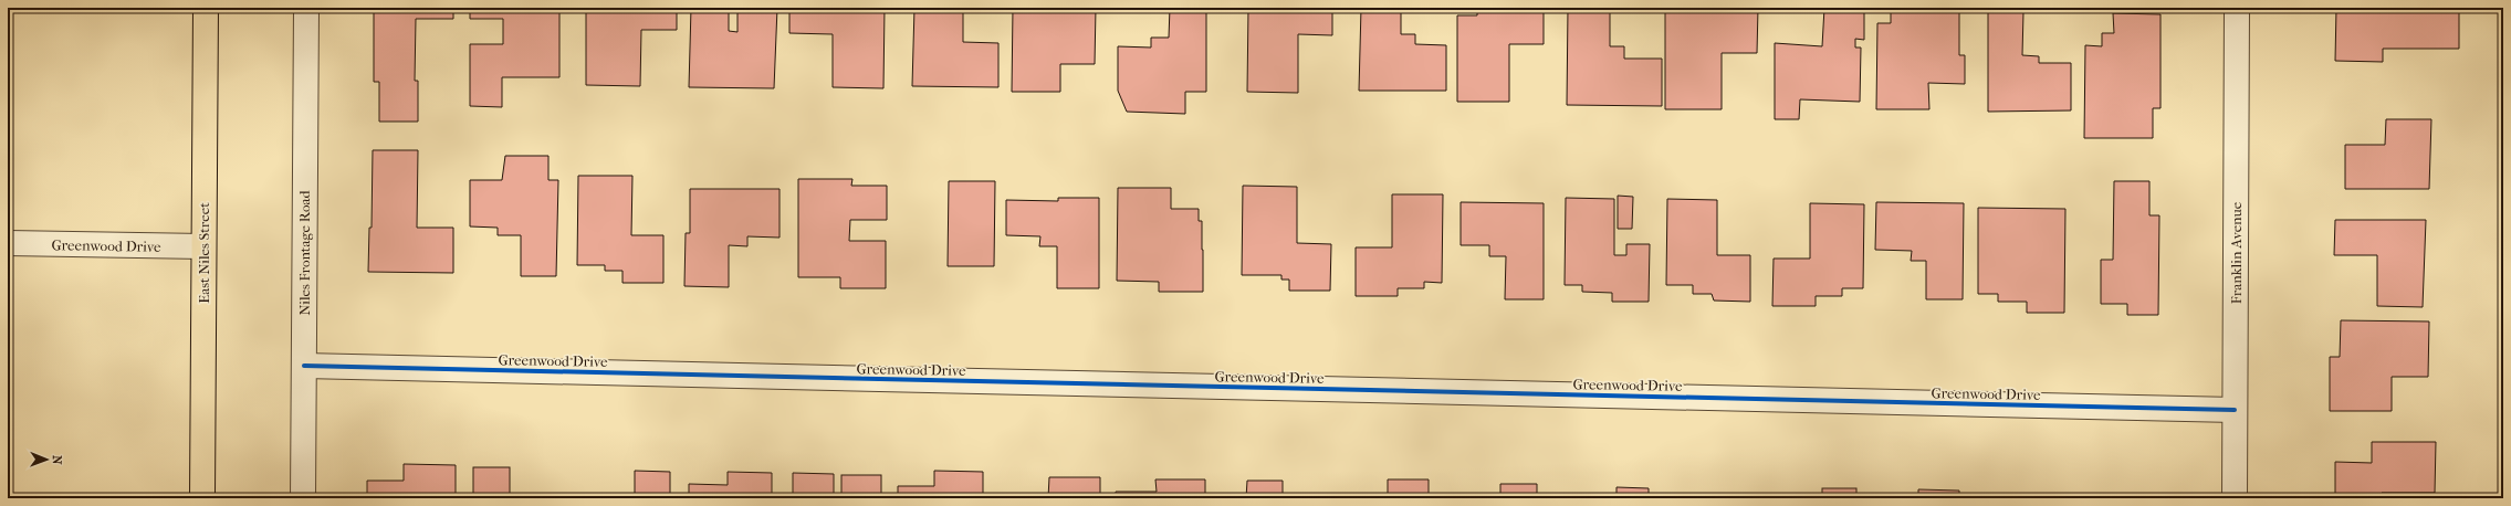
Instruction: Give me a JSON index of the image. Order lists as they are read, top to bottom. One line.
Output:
{"streets":{"main road":["East Niles Street"],"street":["Greenwood Drive","Niles Frontage Road","Franklin Avenue"]},"crossings":[["Greenwood Drive","East Niles Street"],["Greenwood Drive","Niles Frontage Road"],["Greenwood Drive","Franklin Avenue"]],"north":"right"}
